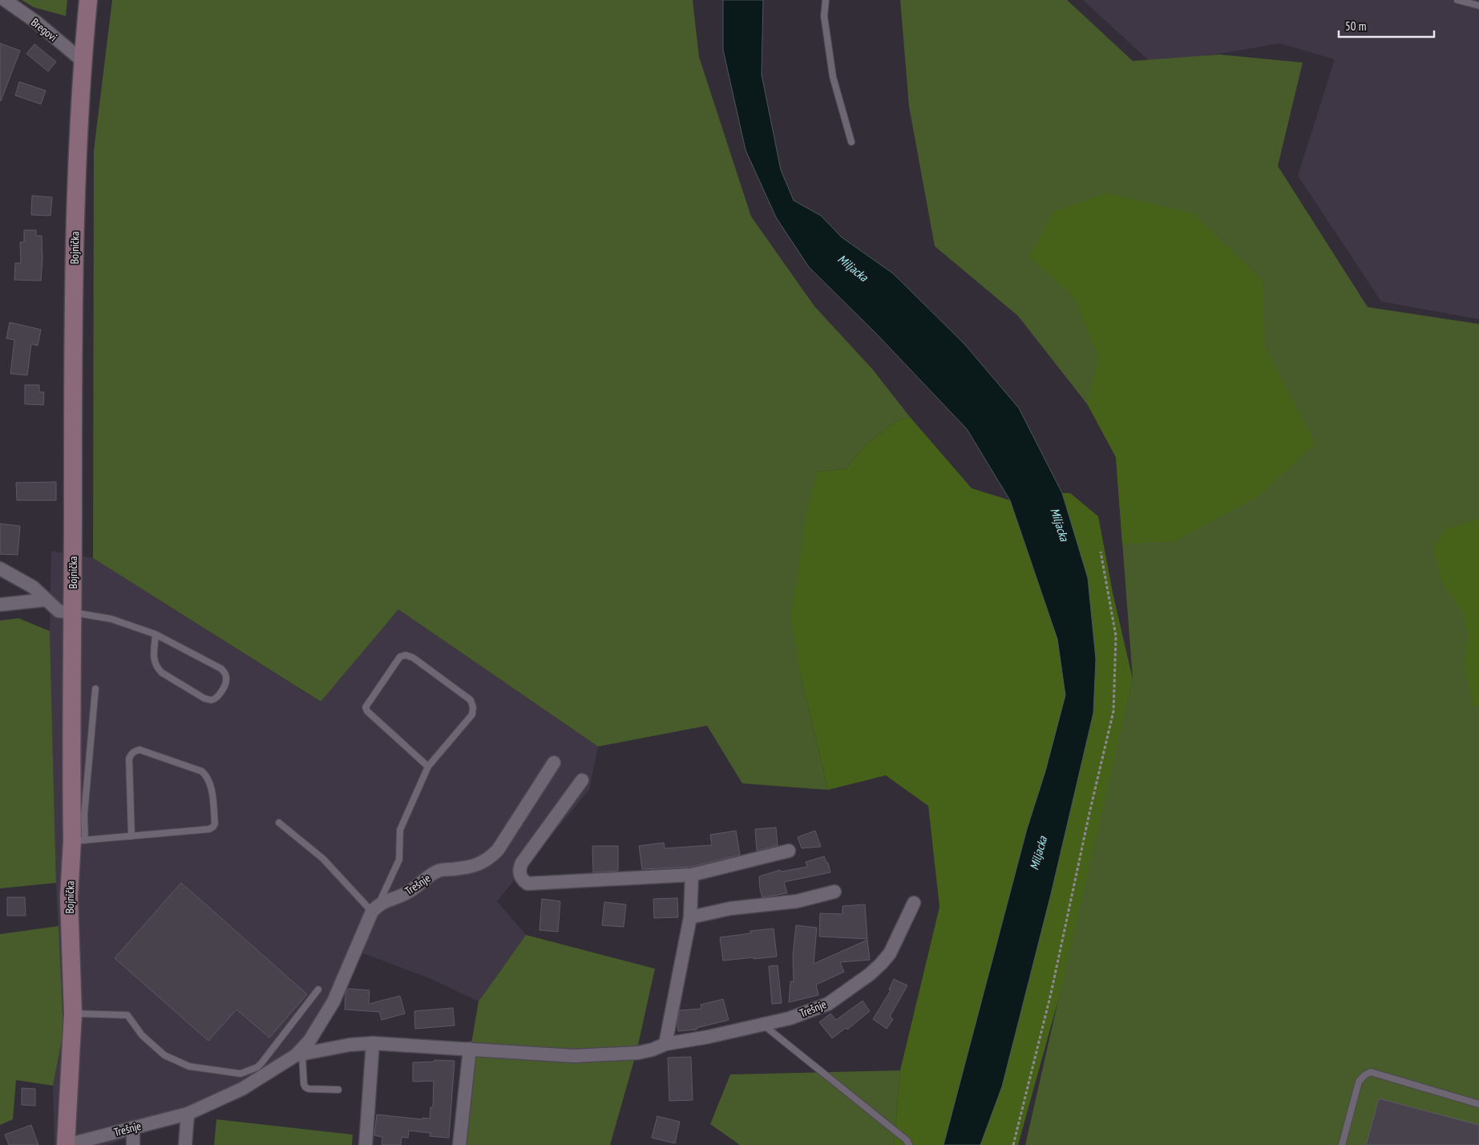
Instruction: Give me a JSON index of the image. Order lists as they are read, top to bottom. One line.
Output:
{"streets":{"main road":["Bojnička"],"street":["Bregovi","Trešnje"]},"crossings":[["Bregovi","Bojnička"],["Bojnička","Trešnje"]],"water":["Miljacka"],"scale_bar":"50 m"}
